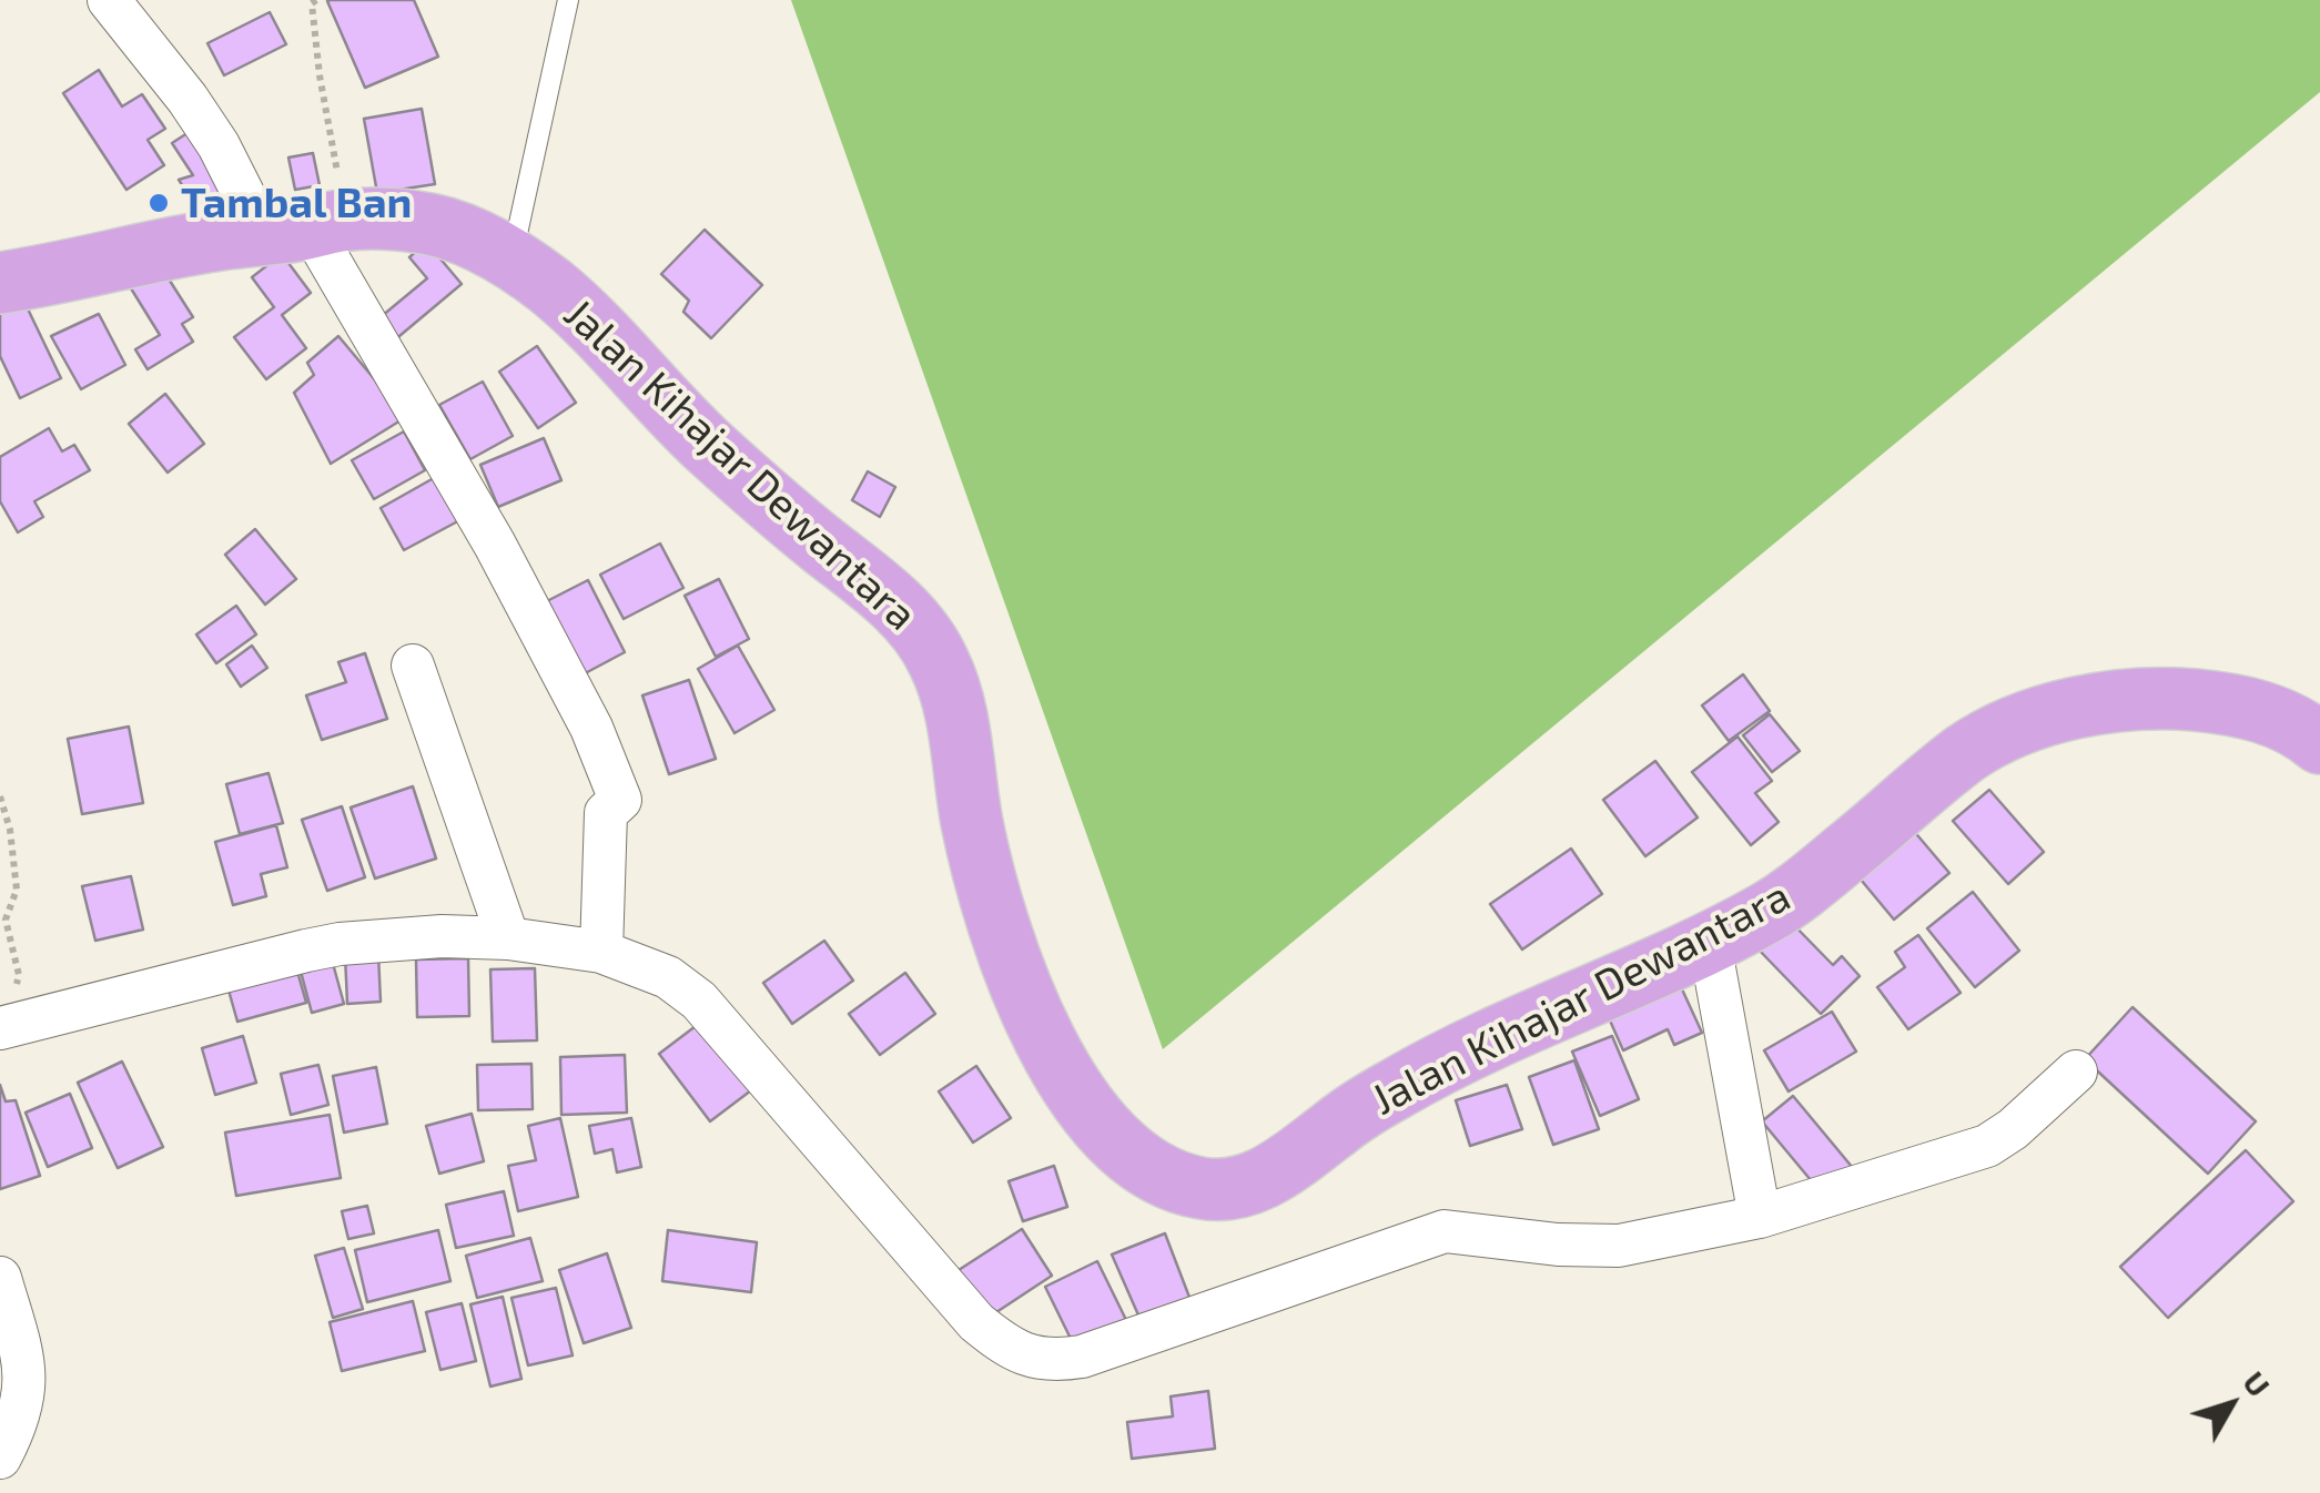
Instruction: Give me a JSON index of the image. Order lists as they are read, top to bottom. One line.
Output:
{"streets":{"main road":["Jalan Kihajar Dewantara"]},"places":["Tambal Ban"],"north":"top right"}
